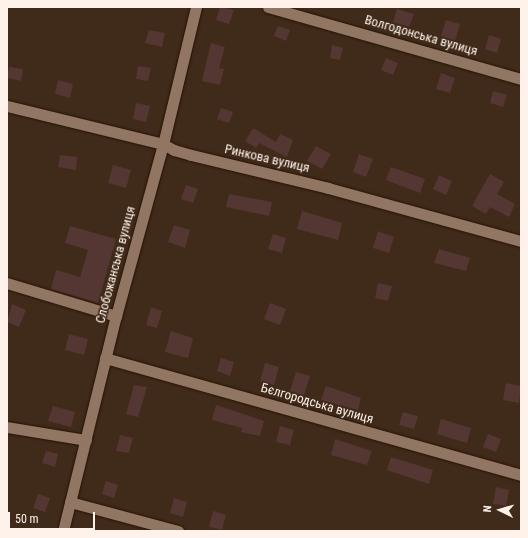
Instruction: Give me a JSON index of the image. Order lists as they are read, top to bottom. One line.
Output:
{"streets":{"street":["Волгодонська вулиця","Ринкова вулиця","Слобожанська вулиця","Бєлгородська вулиця"]},"crossings":[["Ринкова вулиця","Слобожанська вулиця"],["Слобожанська вулиця","Бєлгородська вулиця"]],"scale_bar":"50 m","north":"left"}
